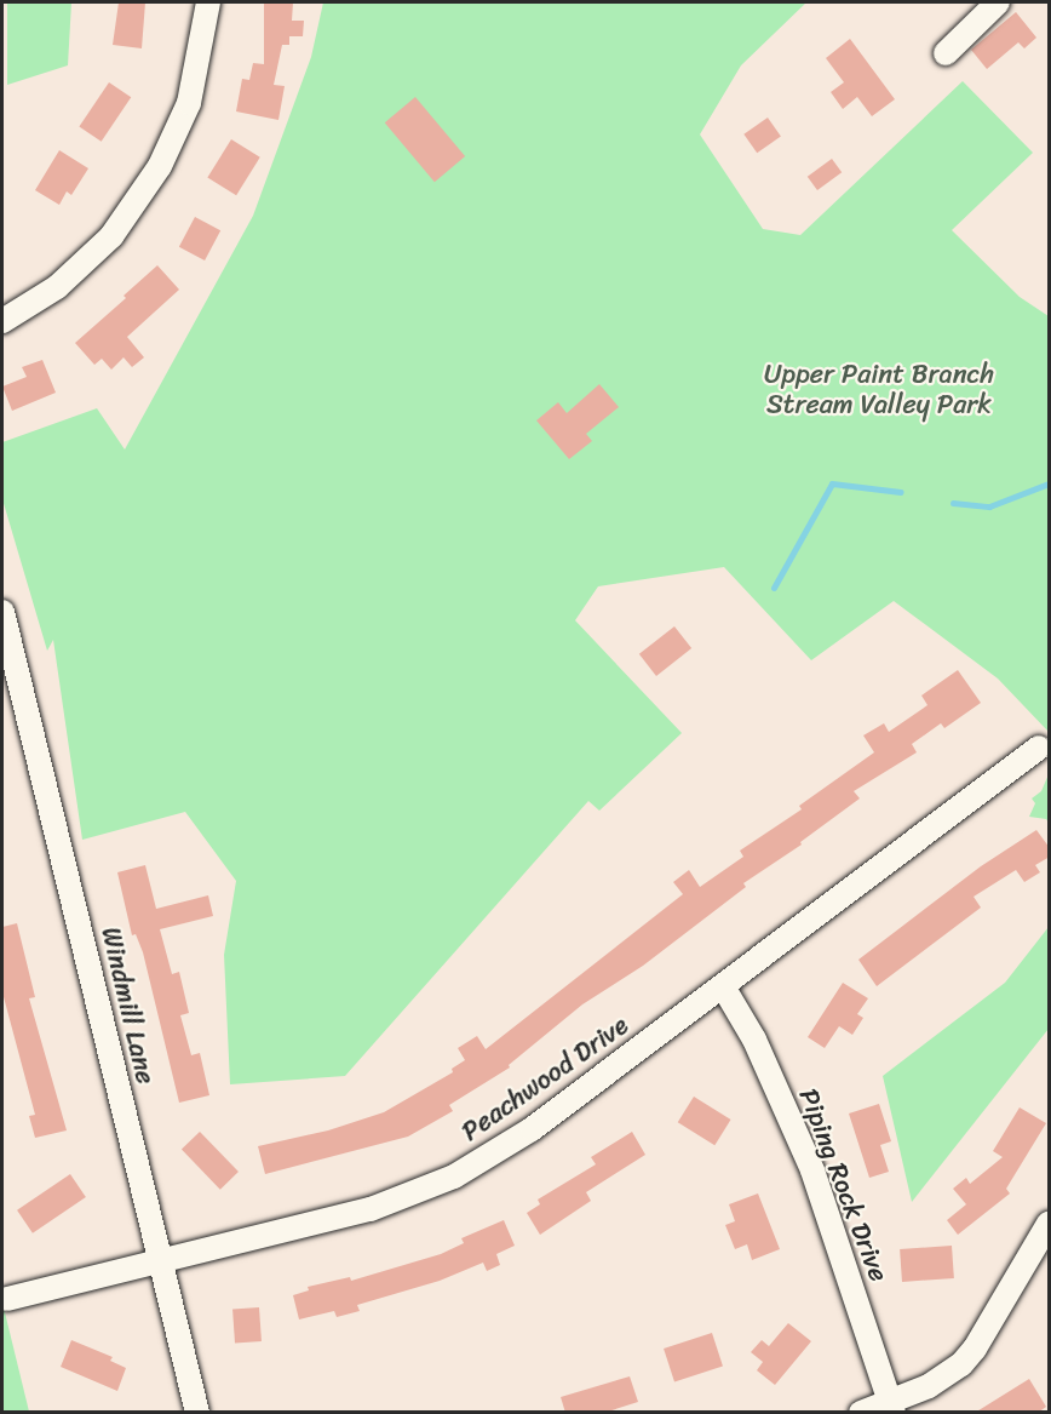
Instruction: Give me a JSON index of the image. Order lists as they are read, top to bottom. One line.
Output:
{"streets":{"street":["Windmill Lane","Peachwood Drive","Piping Rock Drive"]},"crossings":[["Windmill Lane","Peachwood Drive"],["Peachwood Drive","Piping Rock Drive"]],"parks":["Upper Paint Branch Stream Valley Park"]}
